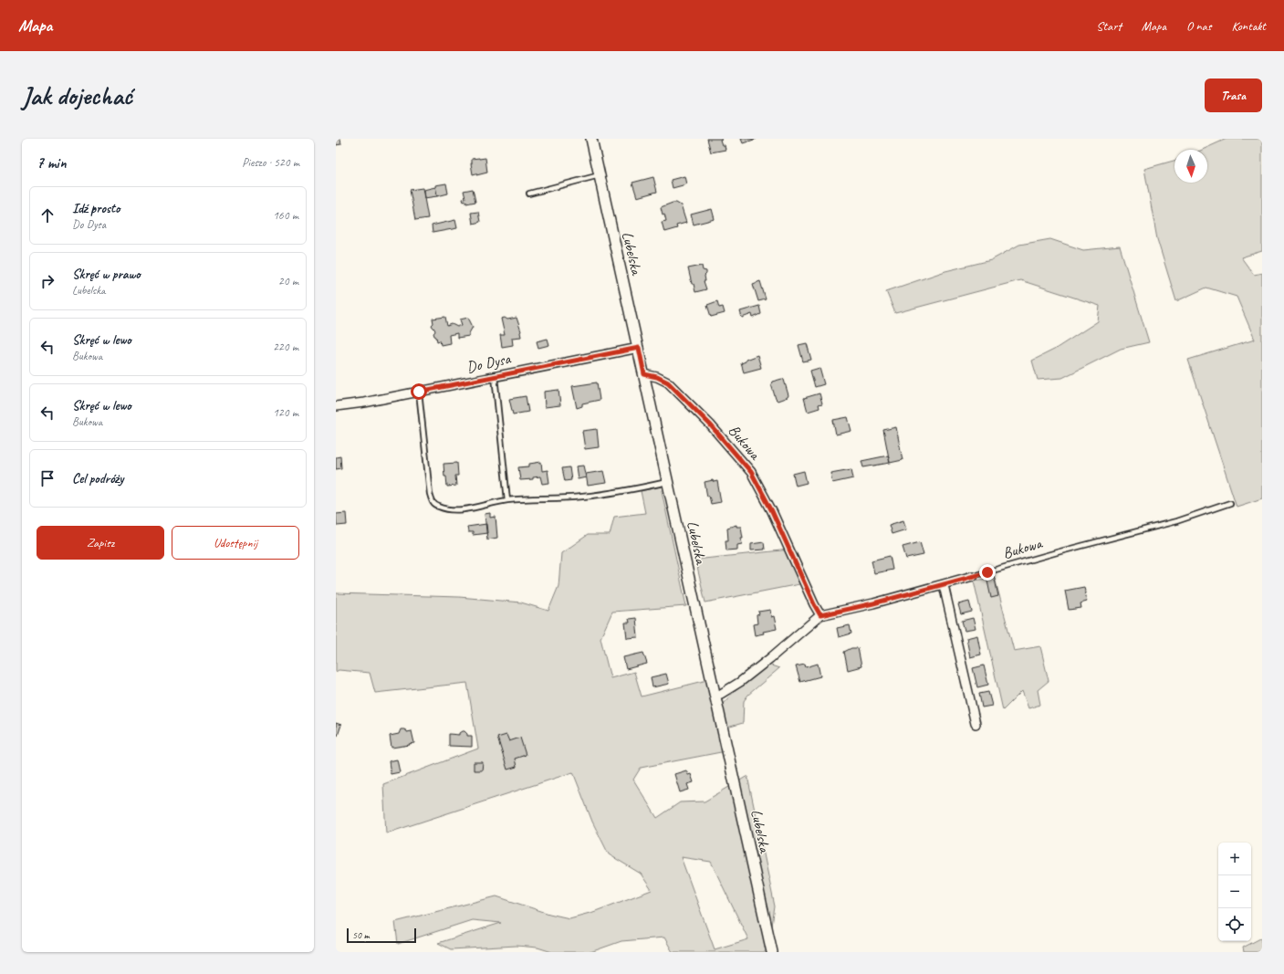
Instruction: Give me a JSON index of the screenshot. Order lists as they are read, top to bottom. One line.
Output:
{"streets":{"street":["Lubelska","Do Dysa","Bukowa"]},"crossings":[["Lubelska","Do Dysa"],["Lubelska","Bukowa"]],"scale_bar":"50 m","north":"bottom","page":{"header":"Mapa","nav":["Start","Mapa","O nas","Kontakt"],"buttons":["Trasa",["Zapisz","Udostępnij"]],"title":"Jak dojechać","heading":["7 min","Pieszo · 520 m"],"list":[["Idź prosto","Do Dysa","160 m"],["Skręć w prawo","Lubelska","20 m"],["Skręć w lewo","Bukowa","220 m"],["Skręć w lewo","Bukowa","120 m"],"Cel podróży"],"map_buttons":["+","−"],"scale":"50 m"}}
